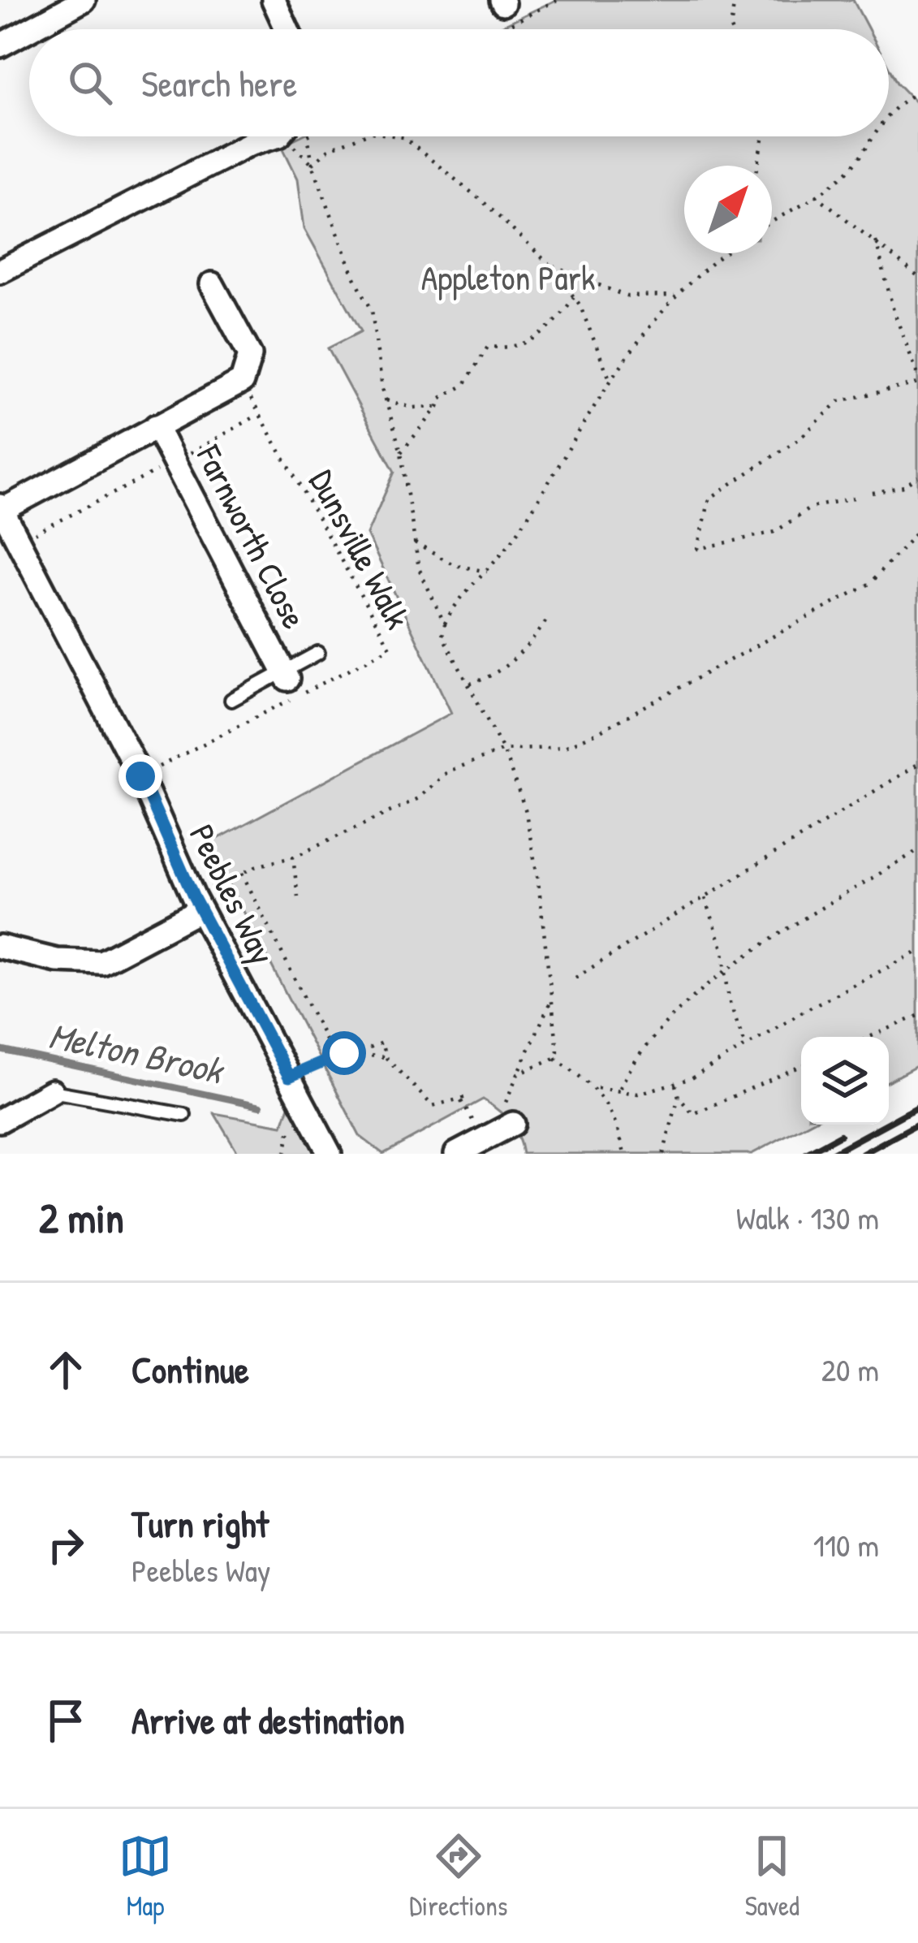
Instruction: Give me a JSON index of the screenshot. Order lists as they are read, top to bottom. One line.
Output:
{"streets":{"street":["Farnworth Close","Peebles Way"],"path":["Dunsville Walk"]},"crossings":[["Dunsville Walk","Peebles Way"]],"water":["Melton Brook"],"parks":["Appleton Park"],"north":"top right","page":{"search":"Search here","heading":["2 min","Walk · 130 m"],"list":[["Continue","20 m"],["Turn right","Peebles Way","110 m"],"Arrive at destination"],"nav":["Map","Directions","Saved"]}}
